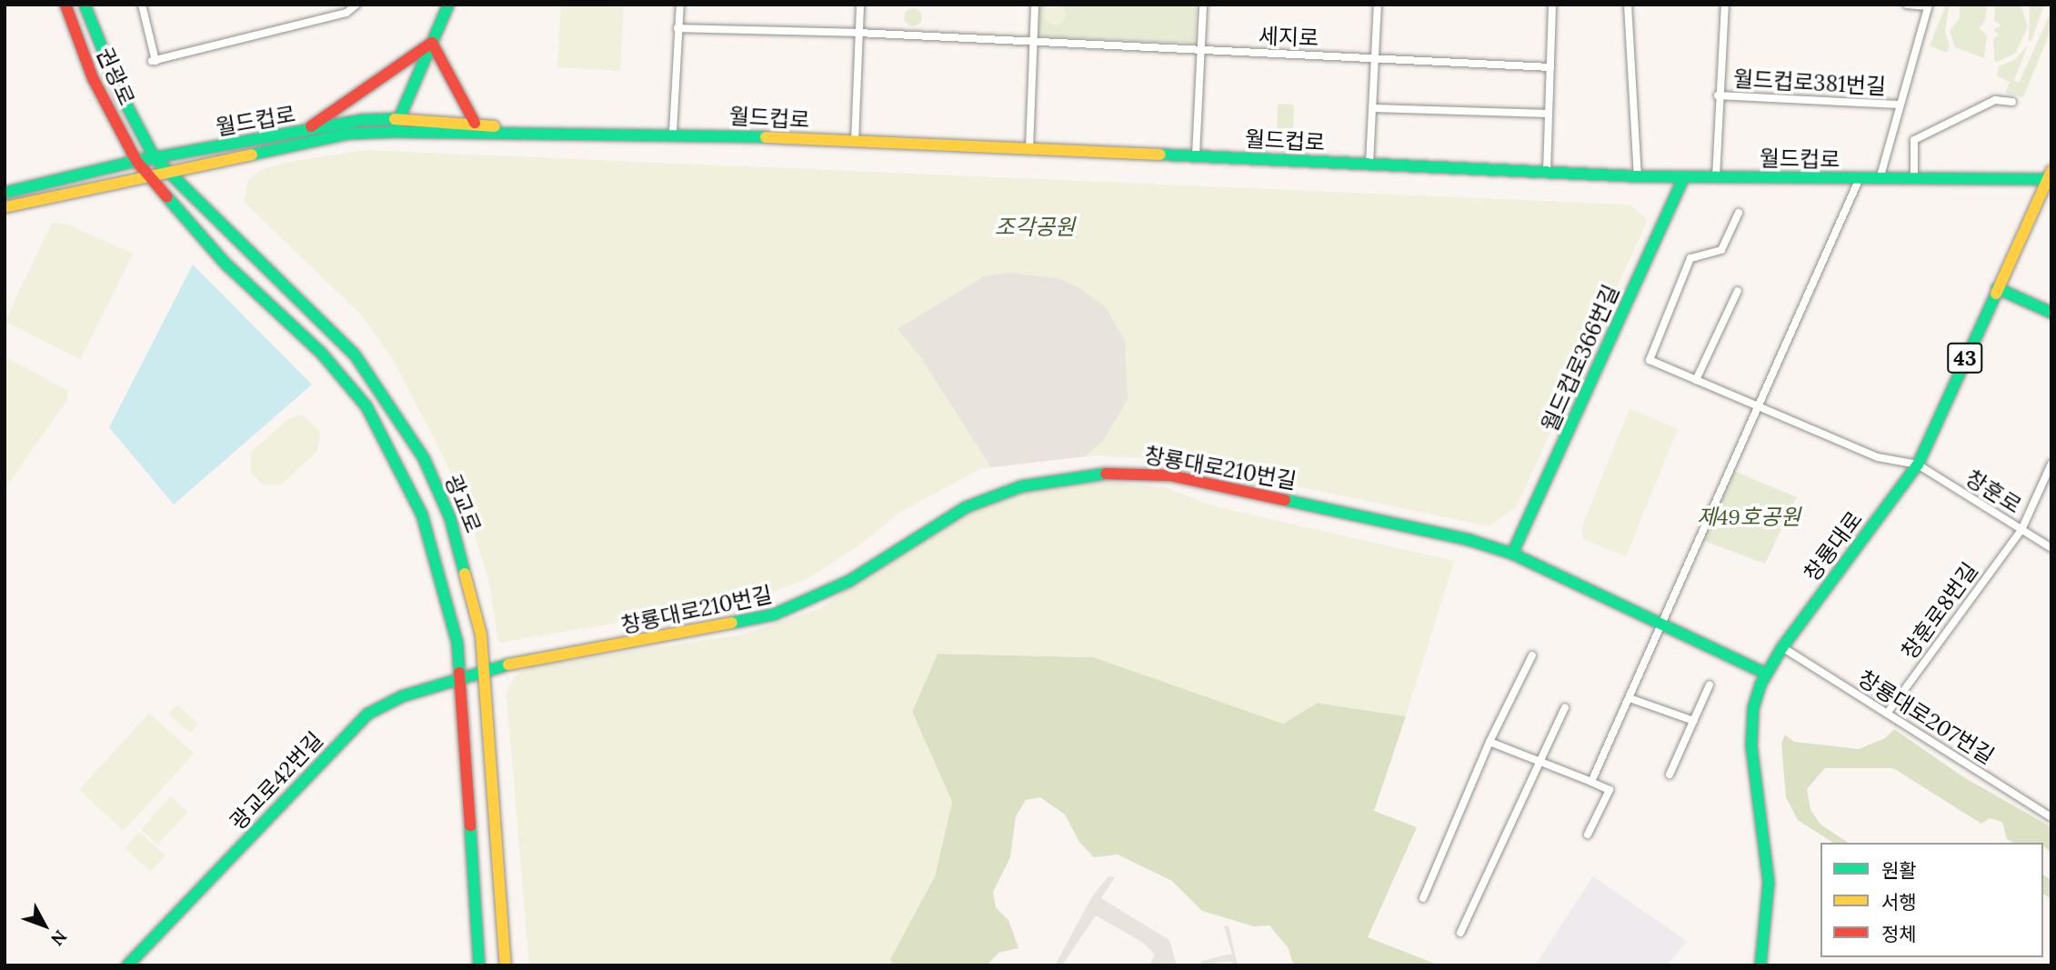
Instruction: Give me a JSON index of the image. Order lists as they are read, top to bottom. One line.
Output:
{"streets":{"street":["세지로","권광로","월드컵로381번길","월드컵로","월드컵로366번길","43","창룡대로210번길","창훈로","광교로","창룡대로","창훈로8번길","창룡대로207번길","광교로42번길"]},"crossings":[["권광로","월드컵로"],["권광로","광교로"],["월드컵로381번길","월드컵로"],["월드컵로","월드컵로366번길"],["월드컵로","광교로"],["월드컵로","창룡대로"],["월드컵로366번길","창룡대로210번길"],["창룡대로210번길","광교로"],["창룡대로210번길","창룡대로"],["창룡대로210번길","광교로42번길"],["창훈로","창룡대로"],["창훈로","창훈로8번길"],["광교로","광교로42번길"],["창룡대로","창룡대로207번길"],["창훈로8번길","창룡대로207번길"]],"parks":["조각공원","제49호공원"],"legend":["원활","서행","정체"],"north":"bottom right"}
